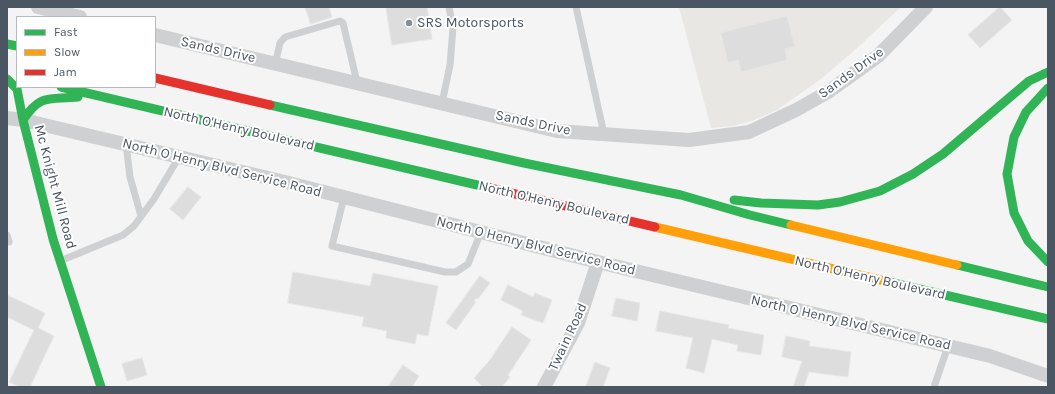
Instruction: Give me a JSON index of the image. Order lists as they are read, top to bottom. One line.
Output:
{"streets":{"main road":["North O'Henry Boulevard","Mc Knight Mill Road"],"street":["Sands Drive","North O Henry Blvd Service Road","Twain Road"]},"crossings":[["North O Henry Blvd Service Road","Mc Knight Mill Road"],["North O Henry Blvd Service Road","Twain Road"]],"places":["SRS Motorsports"],"legend":["Fast","Slow","Jam"]}
